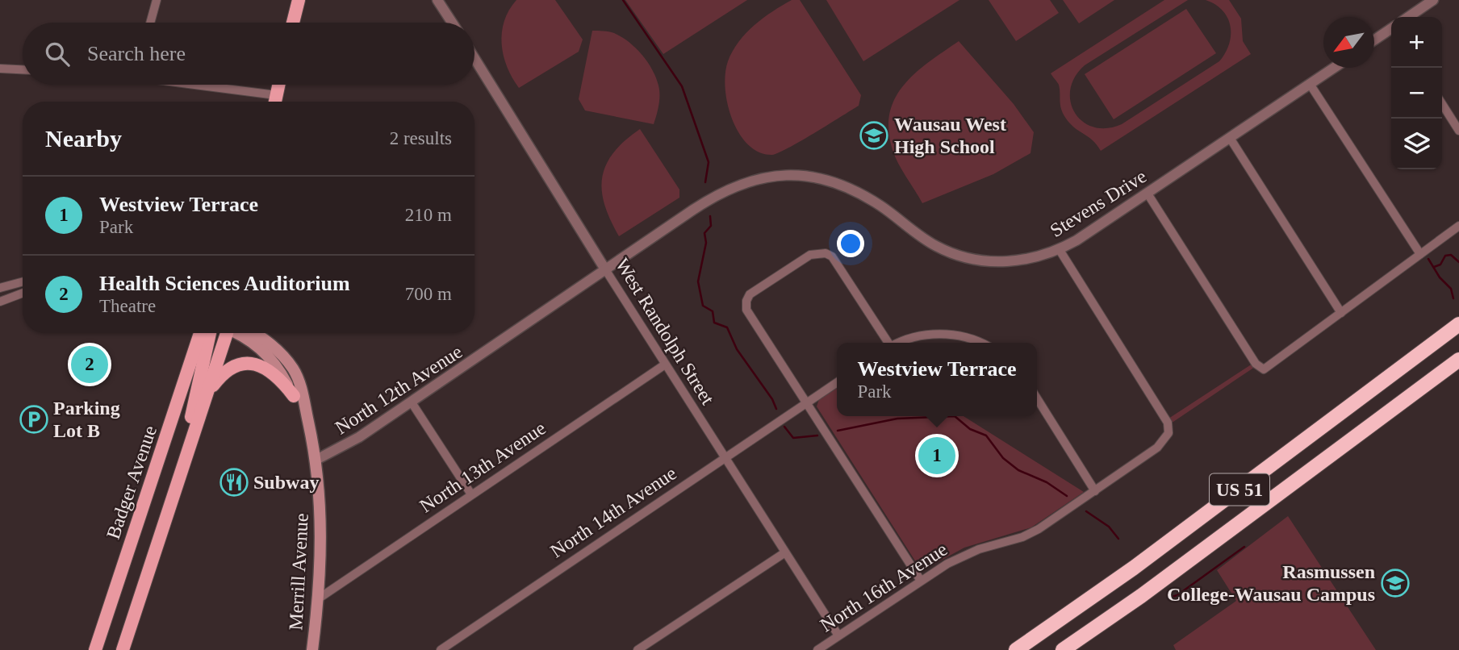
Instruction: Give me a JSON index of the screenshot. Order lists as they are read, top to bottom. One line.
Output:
{"streets":{"highway":["US 51"],"main road":["Badger Avenue","Merrill Avenue"],"street":["Stevens Drive","West Randolph Street","North 12th Avenue","North 13th Avenue","North 14th Avenue","North 16th Avenue"]},"crossings":[["Stevens Drive","North 12th Avenue"],["Stevens Drive","North 16th Avenue"],["West Randolph Street","North 12th Avenue"],["West Randolph Street","North 13th Avenue"],["West Randolph Street","North 14th Avenue"],["West Randolph Street","North 16th Avenue"],["North 12th Avenue","Merrill Avenue"],["North 13th Avenue","Merrill Avenue"]],"places":{"school or university":["Wausau West High School","Rasmussen College-Wausau Campus"],"parking":["Parking Lot B"],"restaurant":["Subway"]},"north":"bottom left","page":{"map_buttons":["+","−"],"search":"Search here","heading":["Nearby","2 results"],"list":[{"mark":"1","name":"Westview Terrace","note":"Park","value":"210 m"},{"mark":"2","name":"Health Sciences Auditorium","note":"Theatre","value":"700 m"}],"popup":["Westview Terrace","Park"],"pins":["2","1"]}}
